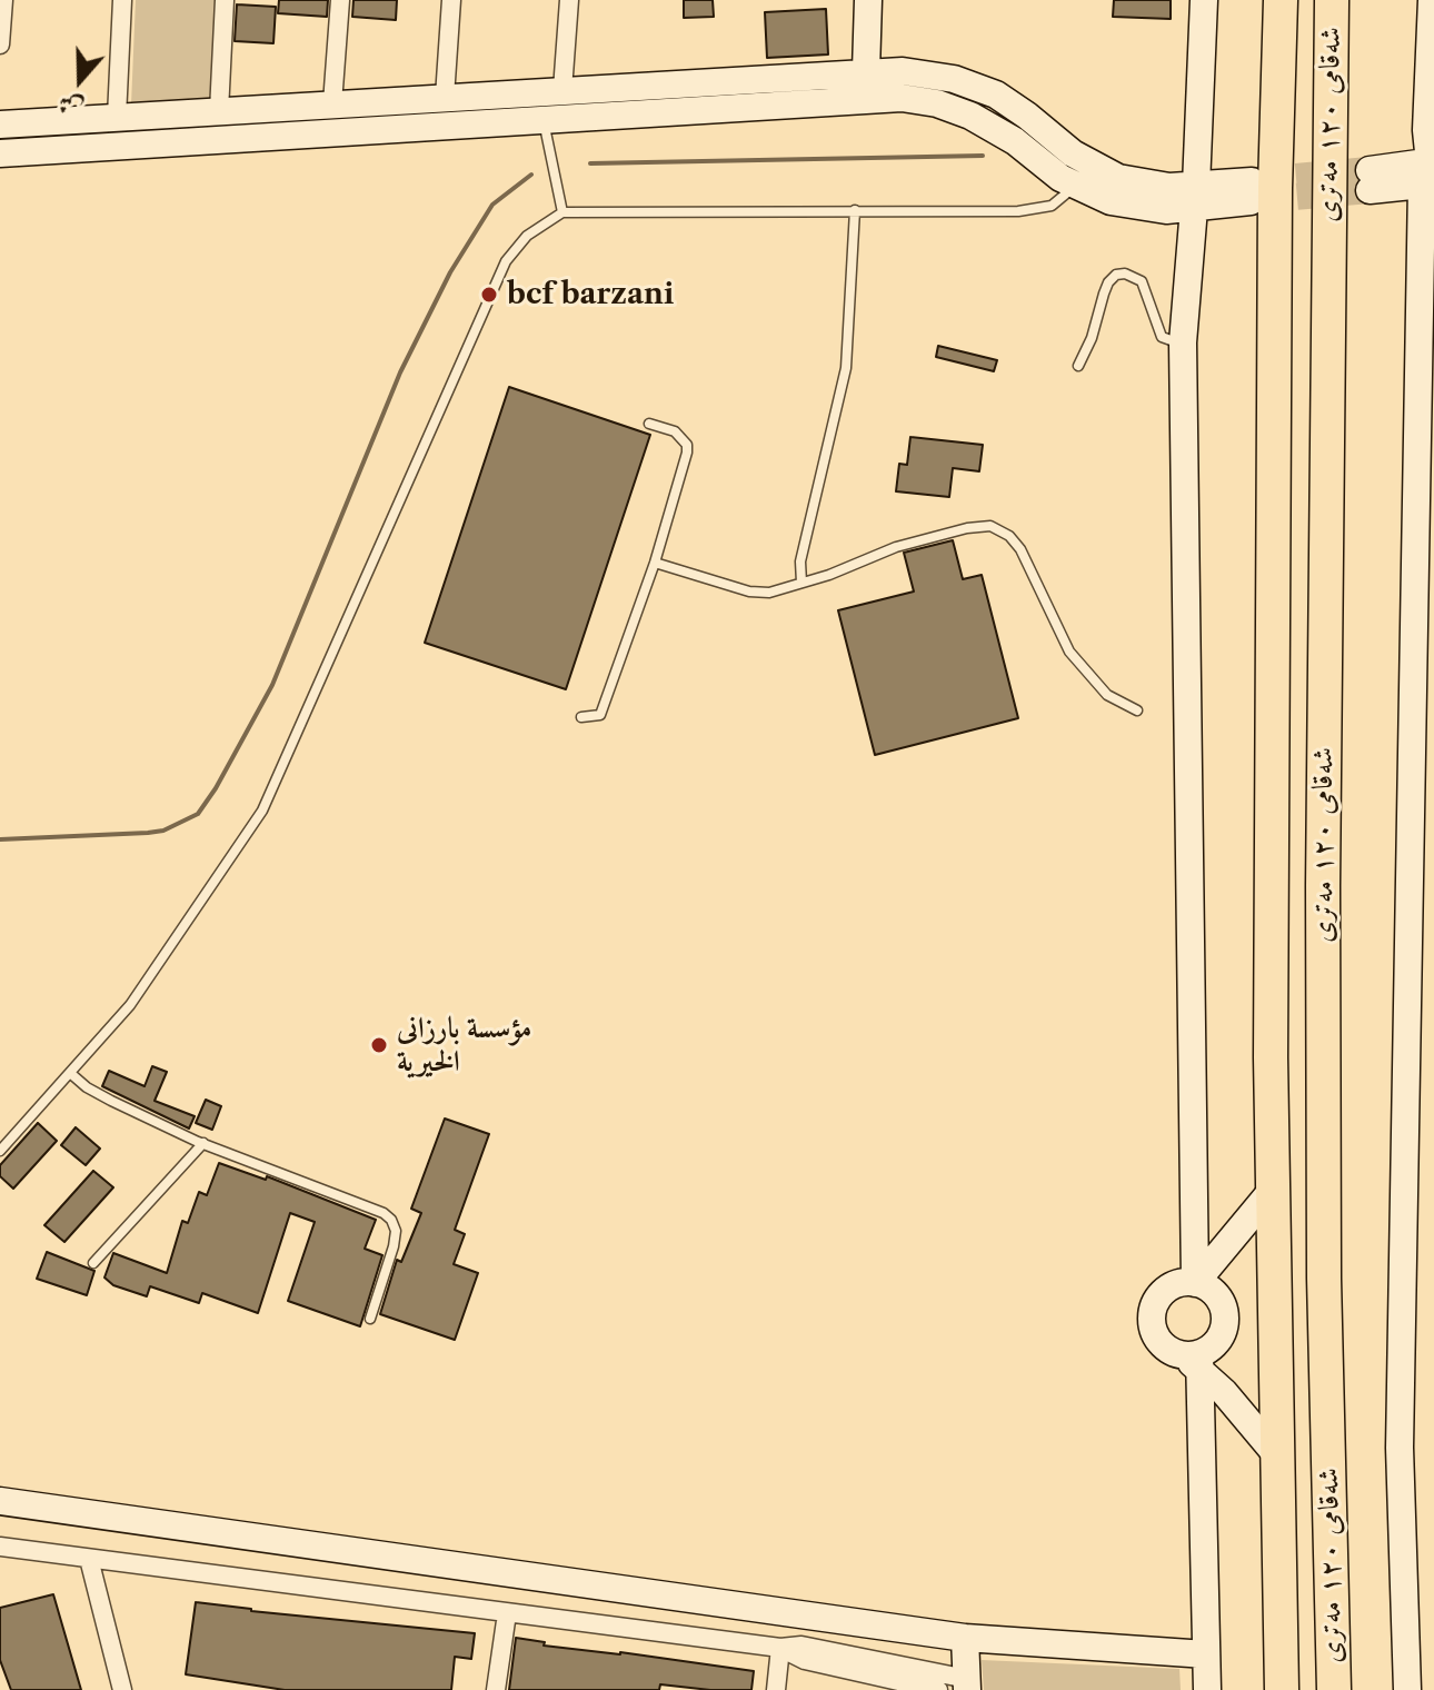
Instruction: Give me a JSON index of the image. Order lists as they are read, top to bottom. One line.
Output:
{"streets":{"highway":["شەقامی ١٢٠ مەتری"]},"places":["bcf barzani","مؤسسة بارزانی الخیریة"],"north":"bottom"}
